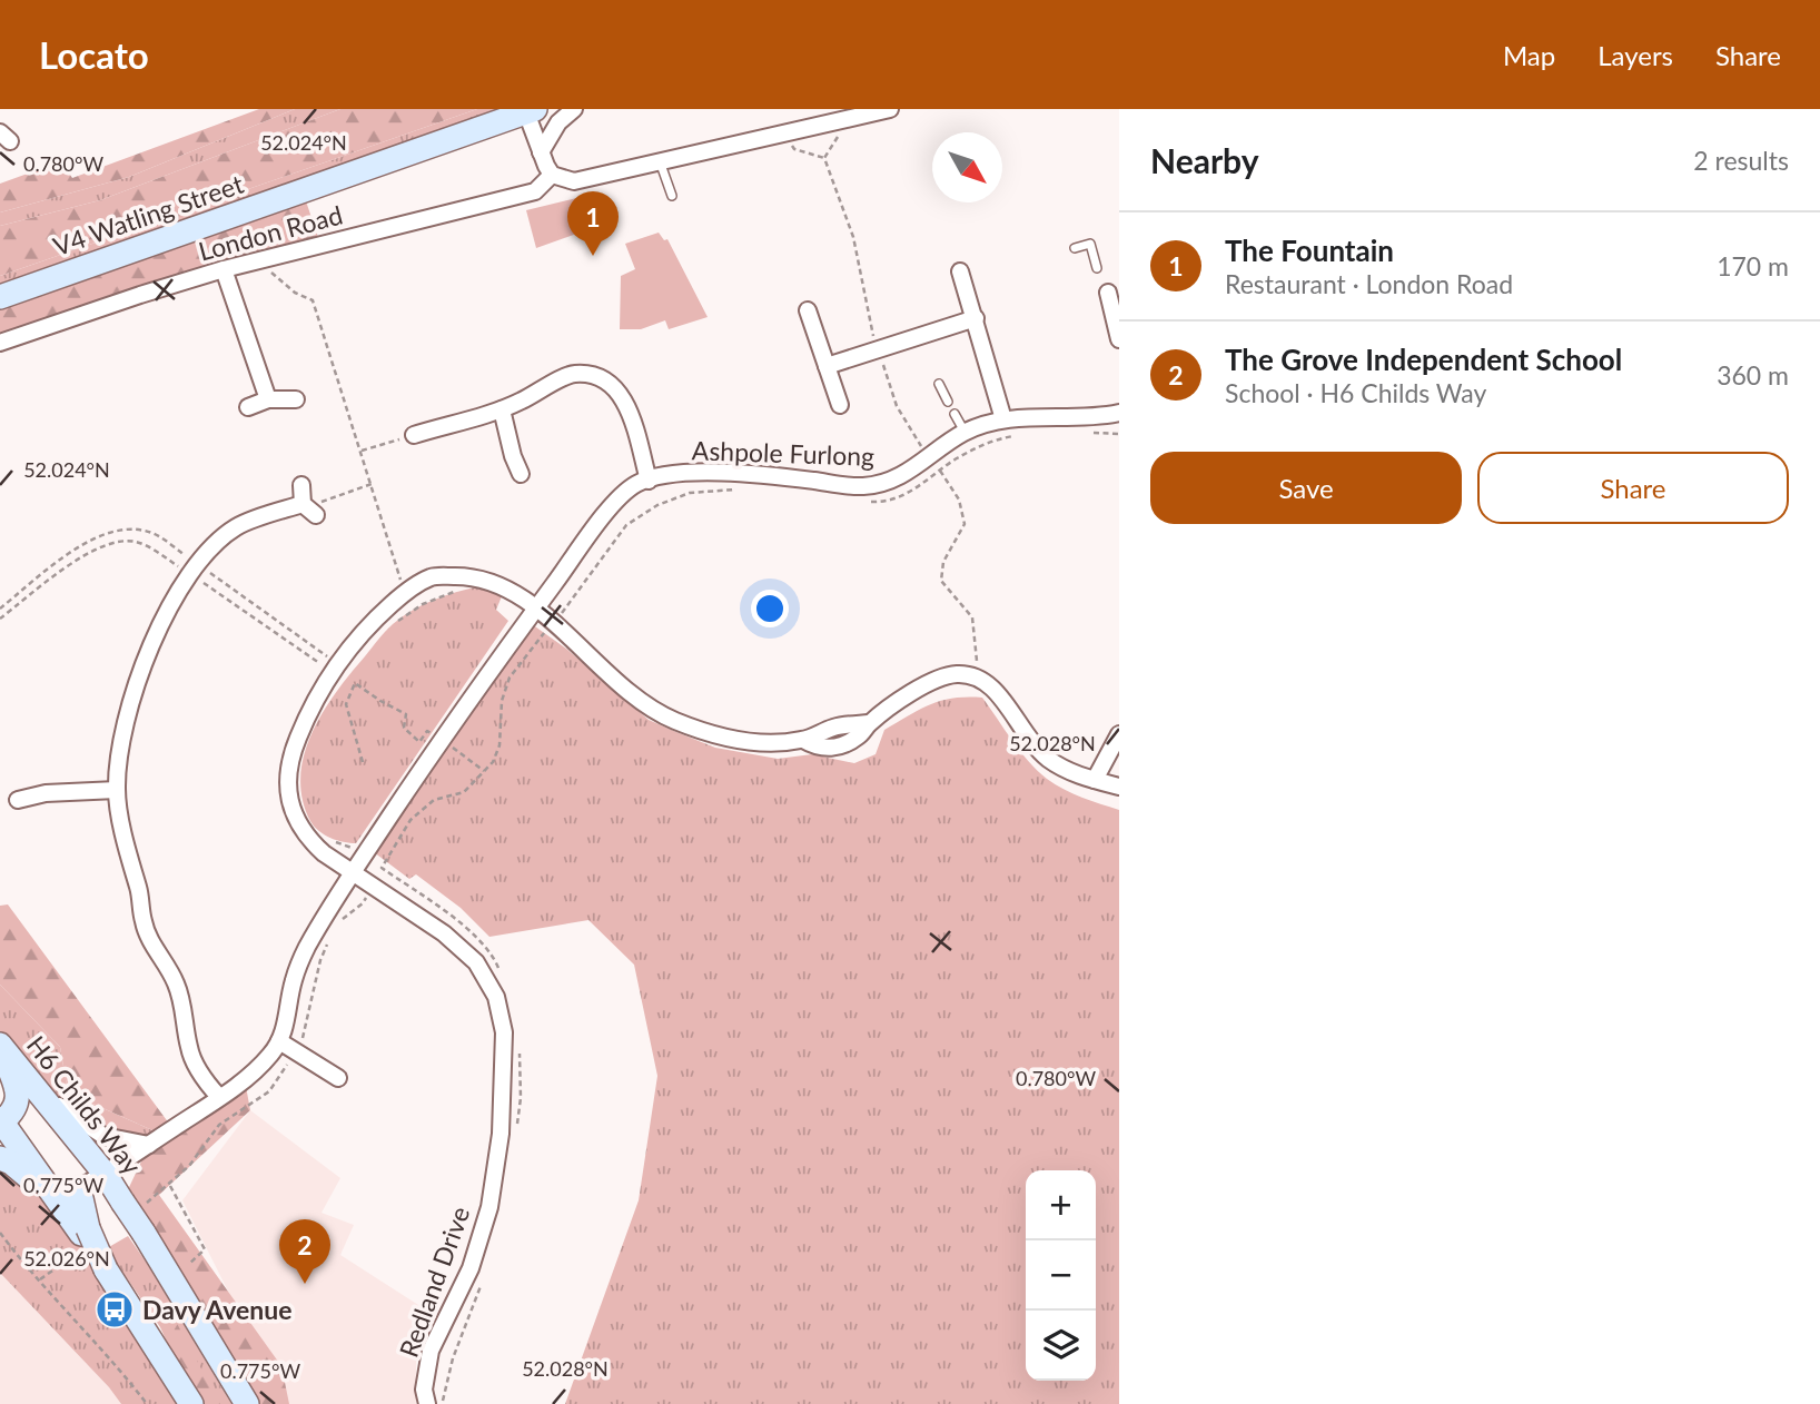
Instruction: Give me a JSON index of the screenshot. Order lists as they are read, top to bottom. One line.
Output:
{"streets":{"street":["V4 Watling Street","London Road","Ashpole Furlong","H6 Childs Way","Redland Drive"]},"crossings":[["Ashpole Furlong","H6 Childs Way"],["Ashpole Furlong","Redland Drive"]],"places":{"bus stop":["Davy Avenue"]},"north":"bottom right","page":{"header":"Locato","nav":["Map","Layers","Share"],"heading":["Nearby","2 results"],"pins":["1","2"],"list":[{"mark":"1","name":"The Fountain","note":"Restaurant · London Road","value":"170 m"},{"mark":"2","name":"The Grove Independent School","note":"School · H6 Childs Way","value":"360 m"}],"buttons":["Save","Share"],"map_buttons":["+","−"]},"coordinates":["52.024°N","0.780°W","52.028°N","0.775°W","52.026°N"]}
